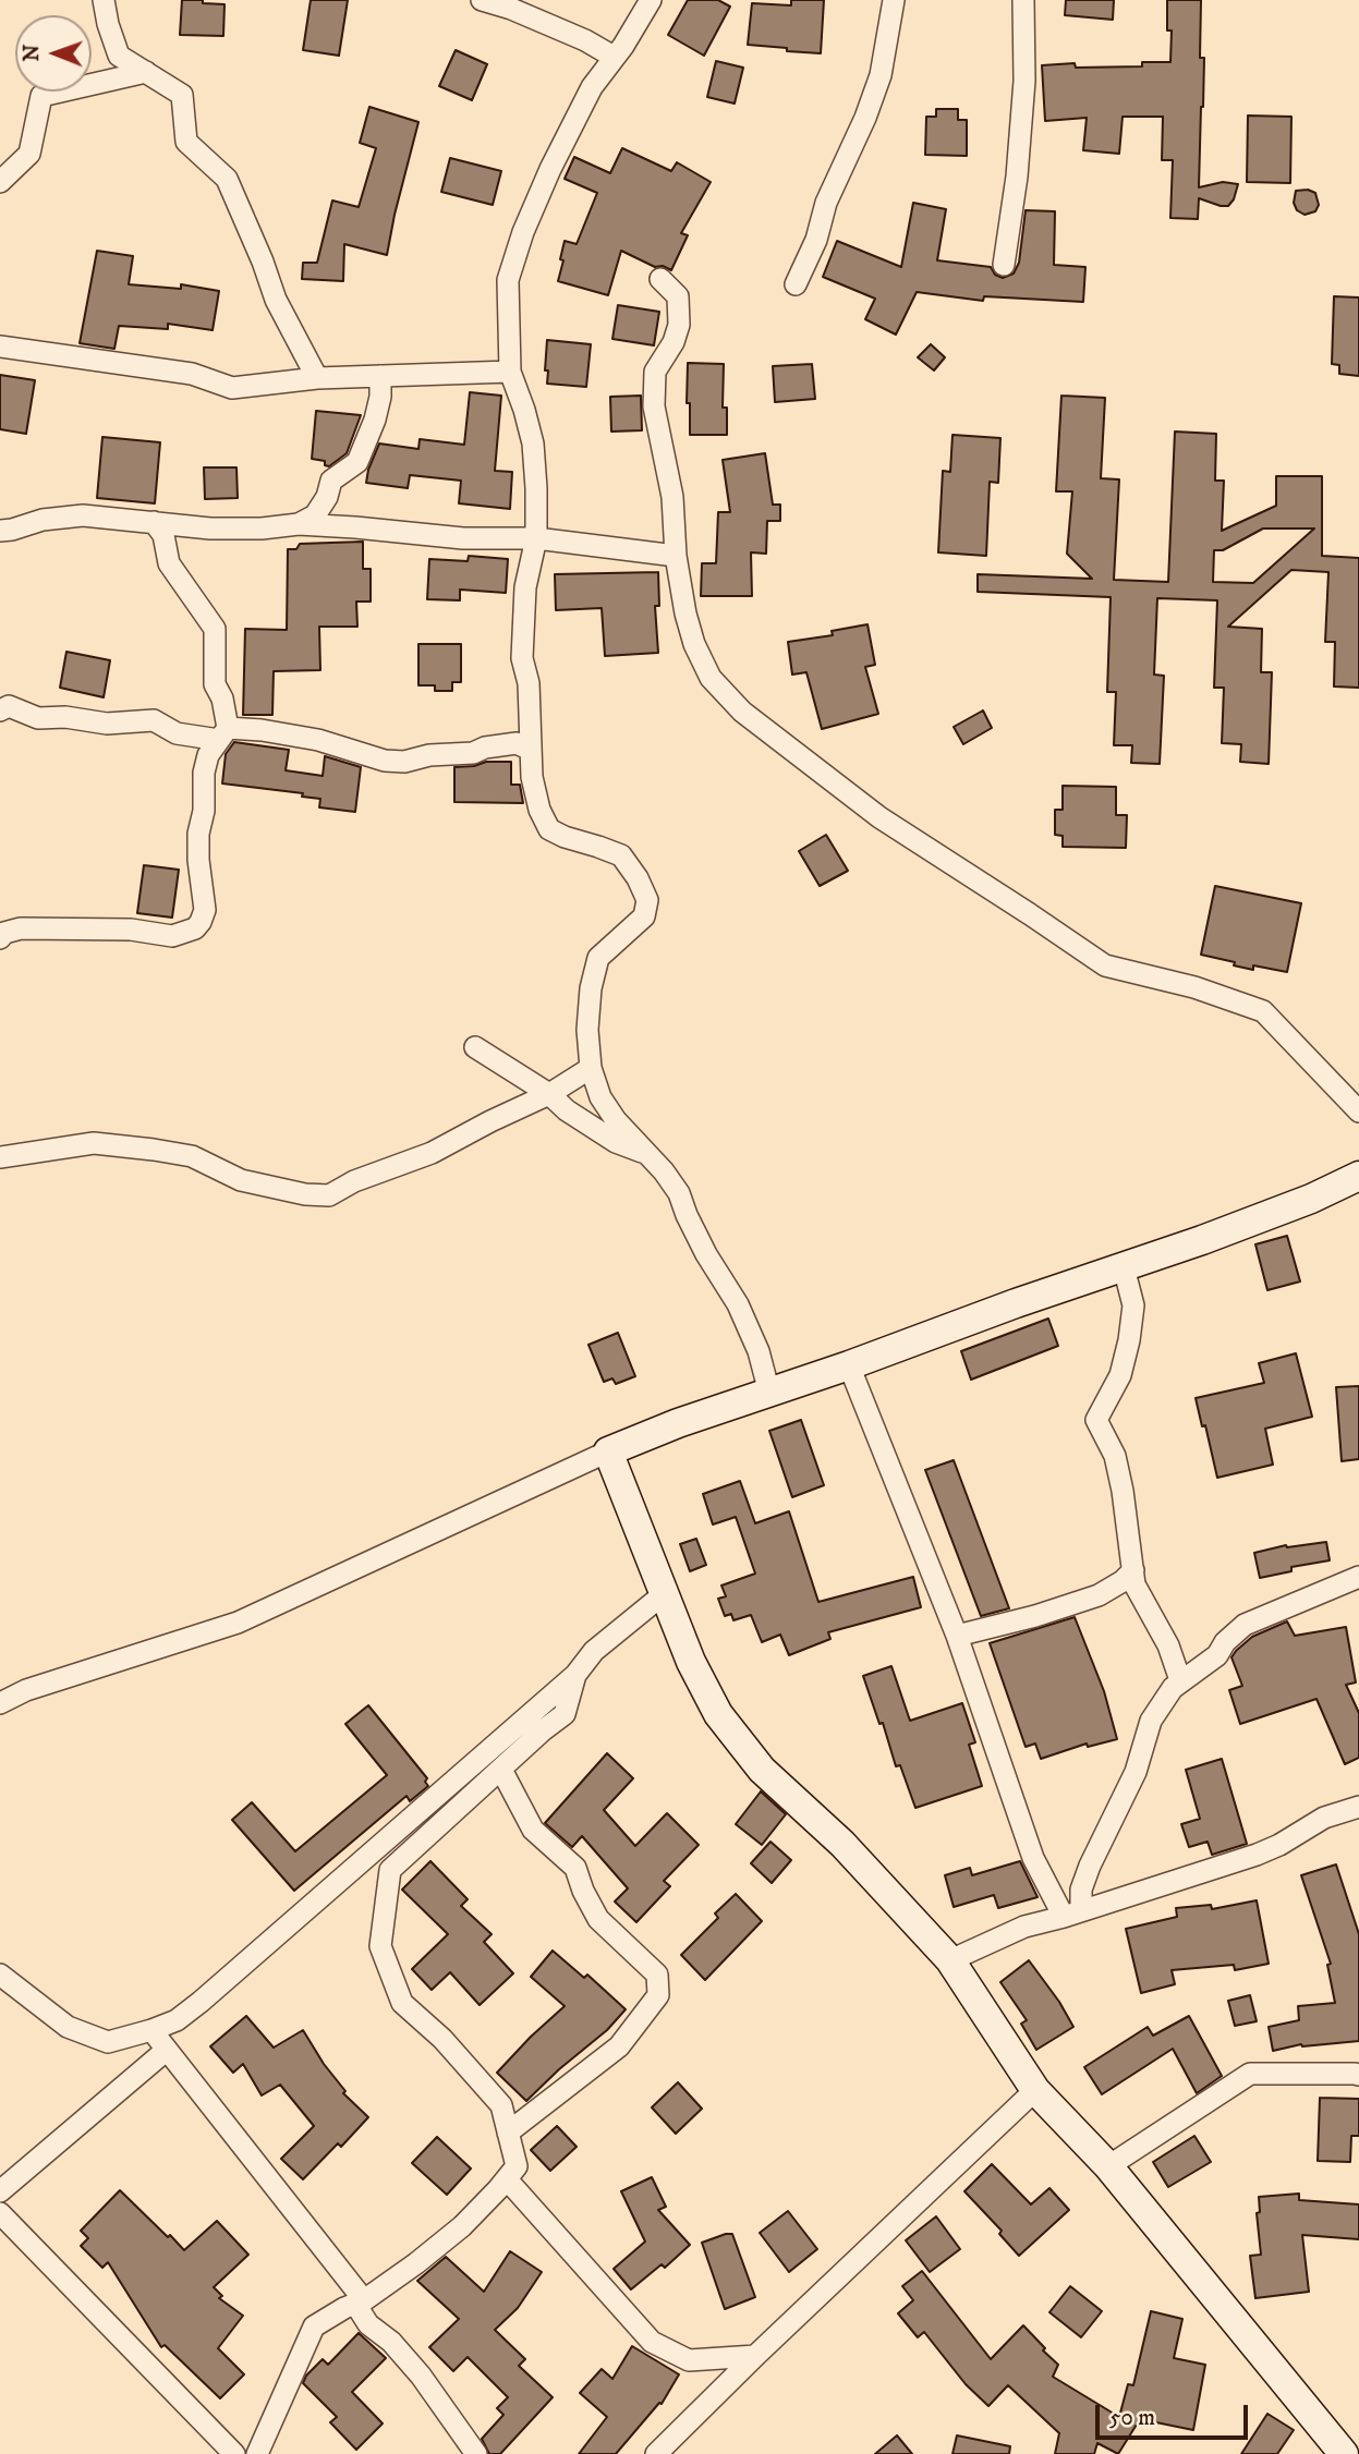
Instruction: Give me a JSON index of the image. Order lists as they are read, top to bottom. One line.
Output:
{"scale_bar":"50 m","north":"left"}
